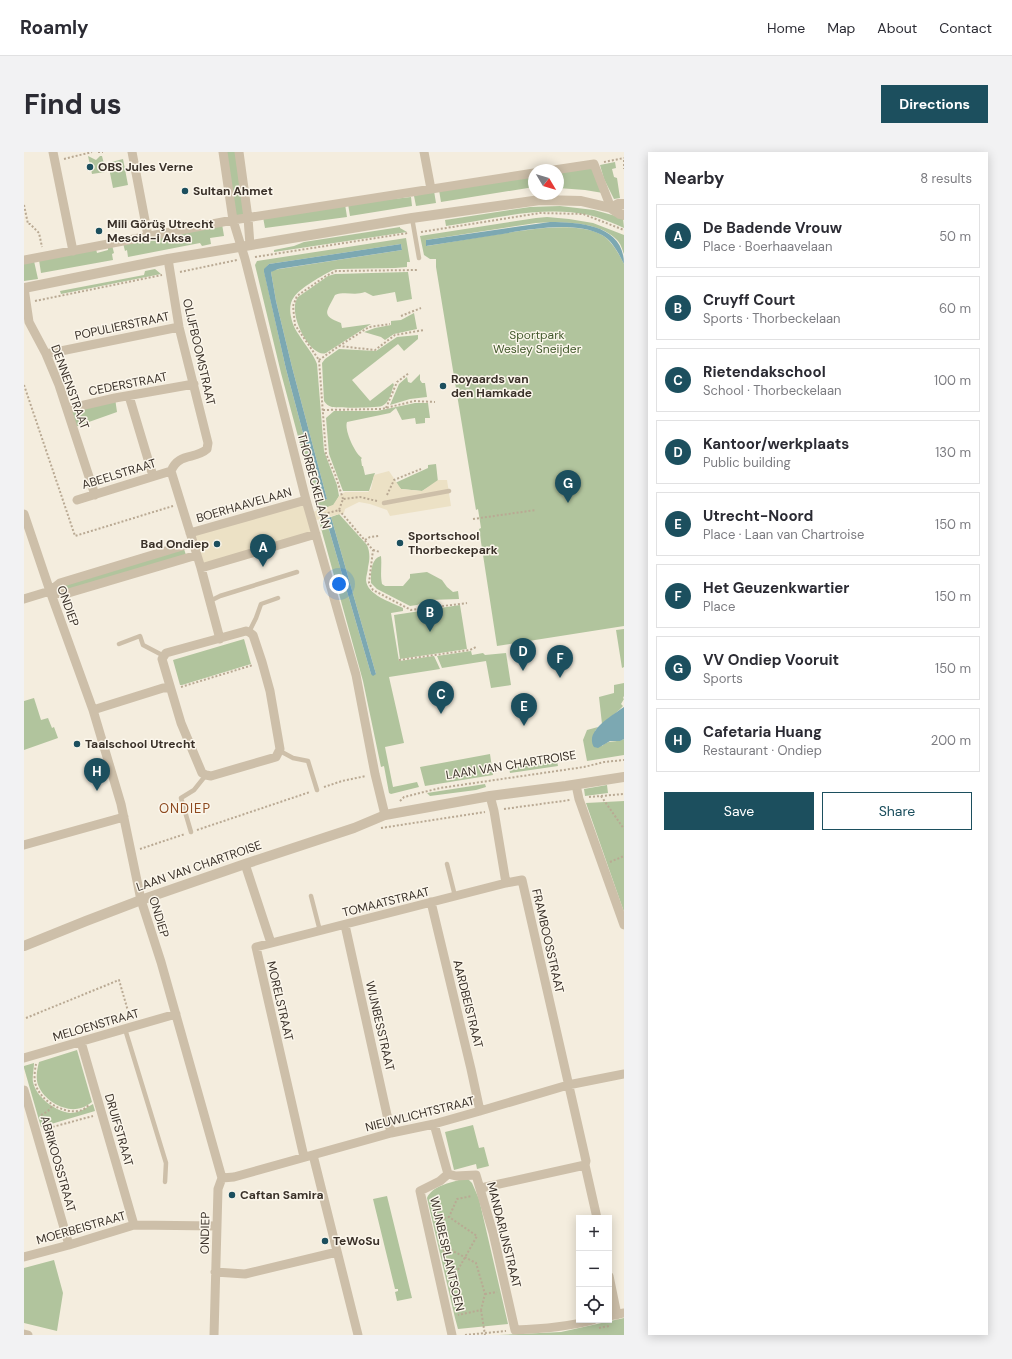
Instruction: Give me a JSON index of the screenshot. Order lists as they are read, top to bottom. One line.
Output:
{"streets":{"street":["POPULIERSTRAAT","OLIJFBOOMSTRAAT","CEDERSTRAAT","DENNENSTRAAT","ABEELSTRAAT","THORBECKELAAN","BOERHAAVELAAN","ONDIEP","LAAN VAN CHARTROISE","TOMAATSTRAAT","FRAMBOOSSTRAAT","MORELSTRAAT","AARDBEISTRAAT","MELOENSTRAAT","WIJNBESSTRAAT","NIEUWLICHTSTRAAT","DRUIFSTRAAT","ABRIKOOSSTRAAT","MOERBEISTRAAT","MANDARIJNSTRAAT","WIJNBESPLANTSOEN"]},"crossings":[["POPULIERSTRAAT","OLIJFBOOMSTRAAT"],["POPULIERSTRAAT","DENNENSTRAAT"],["OLIJFBOOMSTRAAT","CEDERSTRAAT"],["OLIJFBOOMSTRAAT","ABEELSTRAAT"],["CEDERSTRAAT","DENNENSTRAAT"],["DENNENSTRAAT","ABEELSTRAAT"],["THORBECKELAAN","BOERHAAVELAAN"],["THORBECKELAAN","LAAN VAN CHARTROISE"],["ONDIEP","LAAN VAN CHARTROISE"],["ONDIEP","MELOENSTRAAT"],["ONDIEP","NIEUWLICHTSTRAAT"],["ONDIEP","MOERBEISTRAAT"],["LAAN VAN CHARTROISE","MORELSTRAAT"],["TOMAATSTRAAT","FRAMBOOSSTRAAT"],["TOMAATSTRAAT","MORELSTRAAT"],["TOMAATSTRAAT","AARDBEISTRAAT"],["TOMAATSTRAAT","WIJNBESSTRAAT"],["FRAMBOOSSTRAAT","NIEUWLICHTSTRAAT"],["MORELSTRAAT","NIEUWLICHTSTRAAT"],["AARDBEISTRAAT","NIEUWLICHTSTRAAT"],["MELOENSTRAAT","DRUIFSTRAAT"],["WIJNBESSTRAAT","NIEUWLICHTSTRAAT"],["DRUIFSTRAAT","MOERBEISTRAAT"],["ABRIKOOSSTRAAT","MOERBEISTRAAT"],["MANDARIJNSTRAAT","WIJNBESPLANTSOEN"]],"districts":["ONDIEP"],"parks":["Sportpark Wesley Sneijder"],"places":["OBS Jules Verne","Sultan Ahmet","Mili Görüş Utrecht Mescid-i Aksa","Royaards van den Hamkade","Sportschool Thorbeckepark","Bad Ondiep","Taalschool Utrecht","Caftan Samira","TeWoSu"],"north":"bottom right","page":{"header":"Roamly","nav":["Home","Map","About","Contact"],"buttons":["Directions",["Save","Share"]],"title":"Find us","heading":["Nearby","8 results"],"list":[{"mark":"A","name":"De Badende Vrouw","note":"Place · Boerhaavelaan","value":"50 m"},{"mark":"B","name":"Cruyff Court","note":"Sports · Thorbeckelaan","value":"60 m"},{"mark":"C","name":"Rietendakschool","note":"School · Thorbeckelaan","value":"100 m"},{"mark":"D","name":"Kantoor/werkplaats","note":"Public building","value":"130 m"},{"mark":"E","name":"Utrecht-Noord","note":"Place · Laan van Chartroise","value":"150 m"},{"mark":"F","name":"Het Geuzenkwartier","note":"Place","value":"150 m"},{"mark":"G","name":"VV Ondiep Vooruit","note":"Sports","value":"150 m"},{"mark":"H","name":"Cafetaria Huang","note":"Restaurant · Ondiep","value":"200 m"}],"pins":["G","A","B","D","F","C","E","H"],"map_buttons":["+","−"]}}
